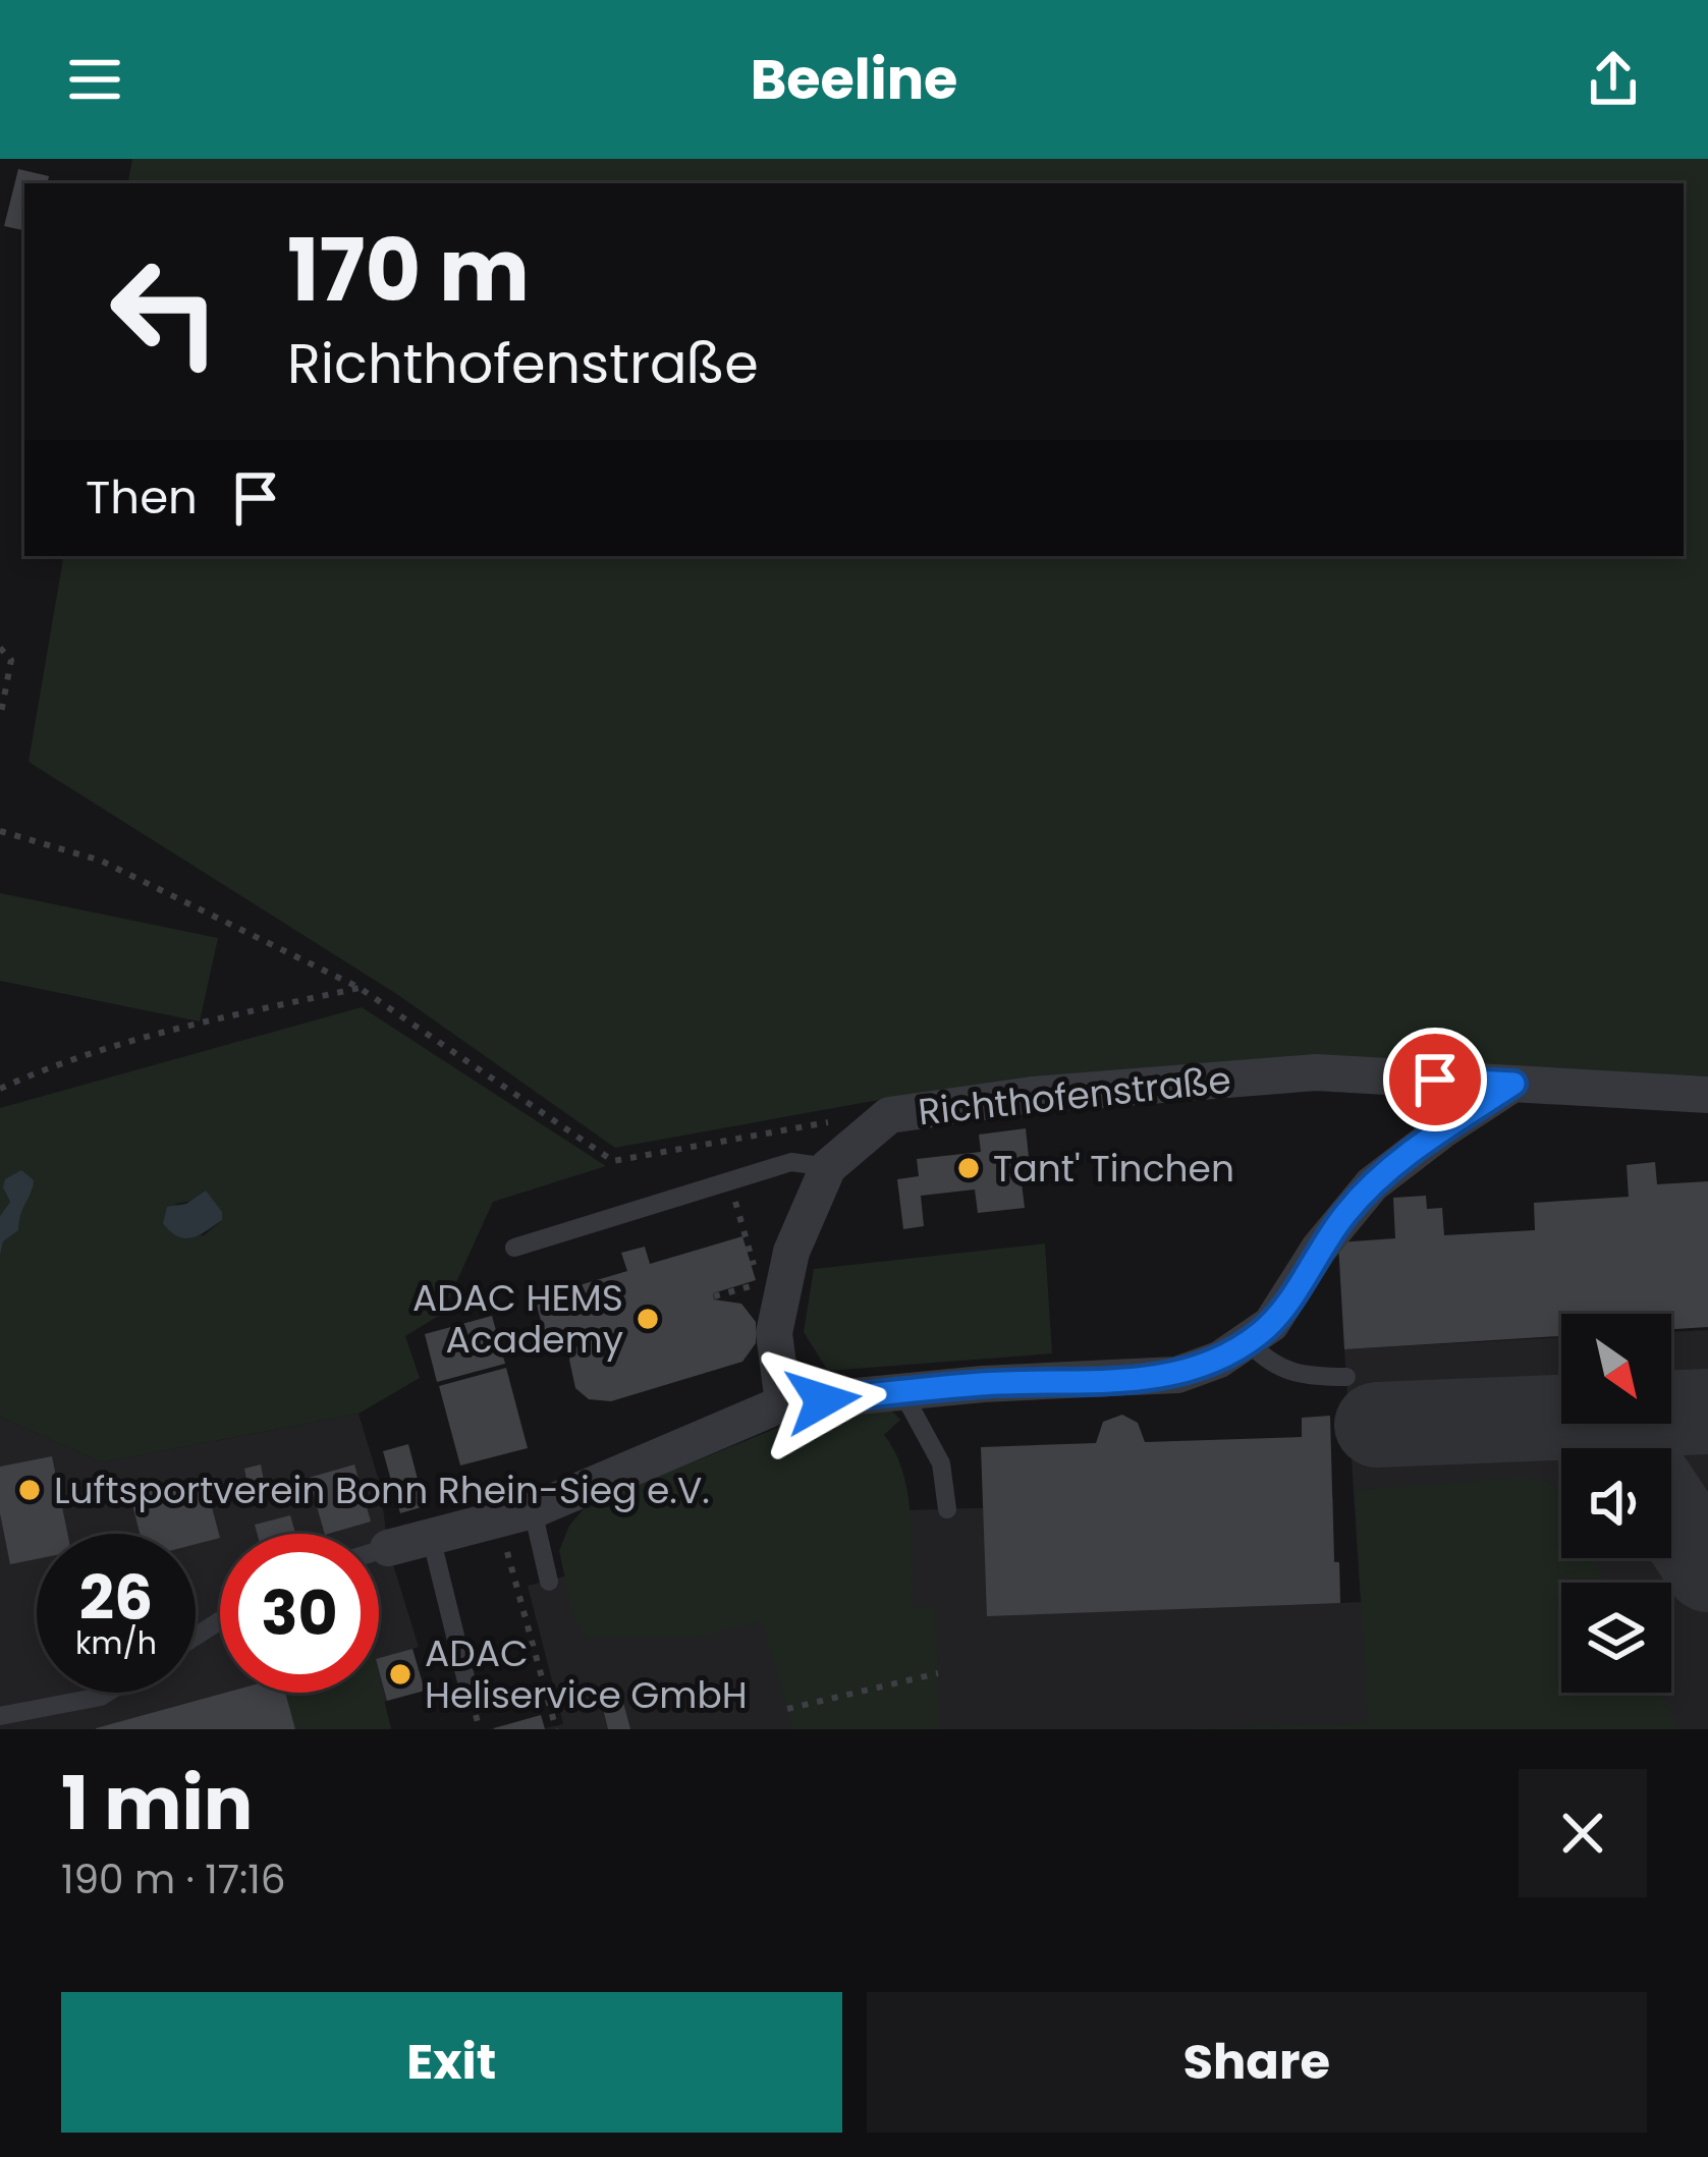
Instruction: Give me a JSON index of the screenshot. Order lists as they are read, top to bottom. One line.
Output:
{"streets":{"street":["Richthofenstraße"]},"places":["Tant' Tinchen","ADAC HEMS Academy","Luftsportverein Bonn Rhein-Sieg e.V.","ADAC Heliservice GmbH"],"north":"bottom right","page":{"header":"Beeline","turn":["170 m","Richthofenstraße"],"then":"Then","speed":"26 km/h","limit":"30","heading":["1 min","190 m · 17:16"],"buttons":["Exit","Share"]}}
